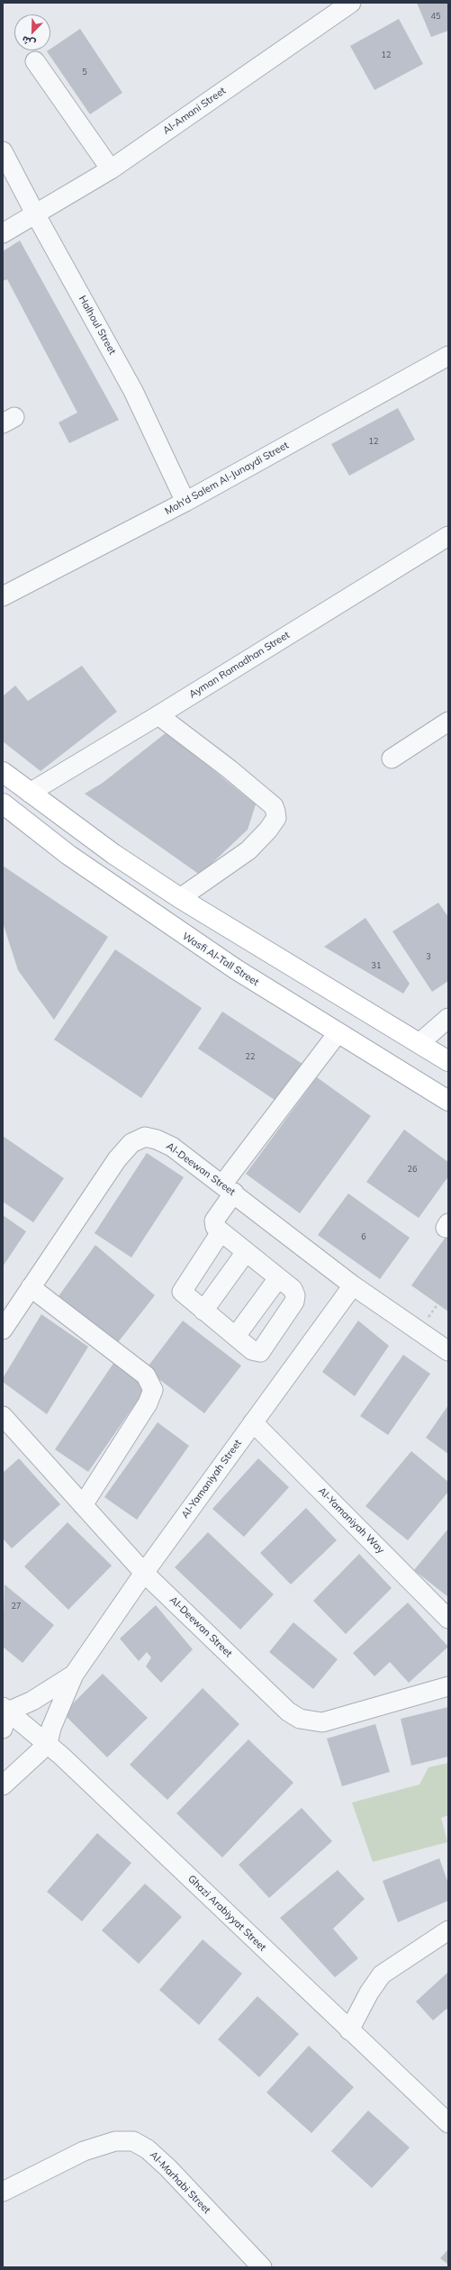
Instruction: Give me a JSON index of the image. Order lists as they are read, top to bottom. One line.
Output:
{"streets":{"main road":["Wasfi Al-Tall Street"],"street":["Al-Amani Street","Halhoul Street","Moh'd Salem Al-Junaydi Street","Ayman Ramadhan Street","Al-Deewan Street","Al-Yamaniyah Street","Al-Yamaniyah Way","Ghazi Arabiyyat Street","Al-Marhabi Street"]},"crossings":[["Al-Amani Street","Halhoul Street"],["Halhoul Street","Moh'd Salem Al-Junaydi Street"],["Al-Deewan Street","Al-Yamaniyah Street"],["Al-Yamaniyah Street","Al-Yamaniyah Way"],["Al-Yamaniyah Street","Ghazi Arabiyyat Street"]],"house_numbers":["45","12","5","12","3","31","22","26","6","27"],"north":"bottom left"}
